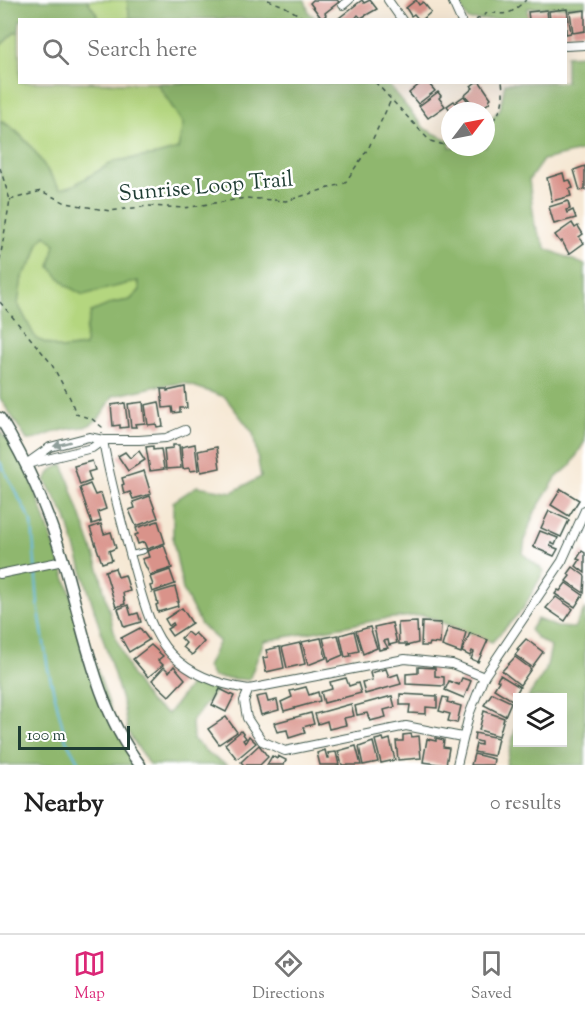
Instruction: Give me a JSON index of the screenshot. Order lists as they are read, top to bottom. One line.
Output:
{"streets":{"path":["Sunrise Loop Trail"]},"scale_bar":"100 m","north":"top right","page":{"search":"Search here","scale":"100 m","heading":["Nearby","0 results"],"nav":["Map","Directions","Saved"]}}
